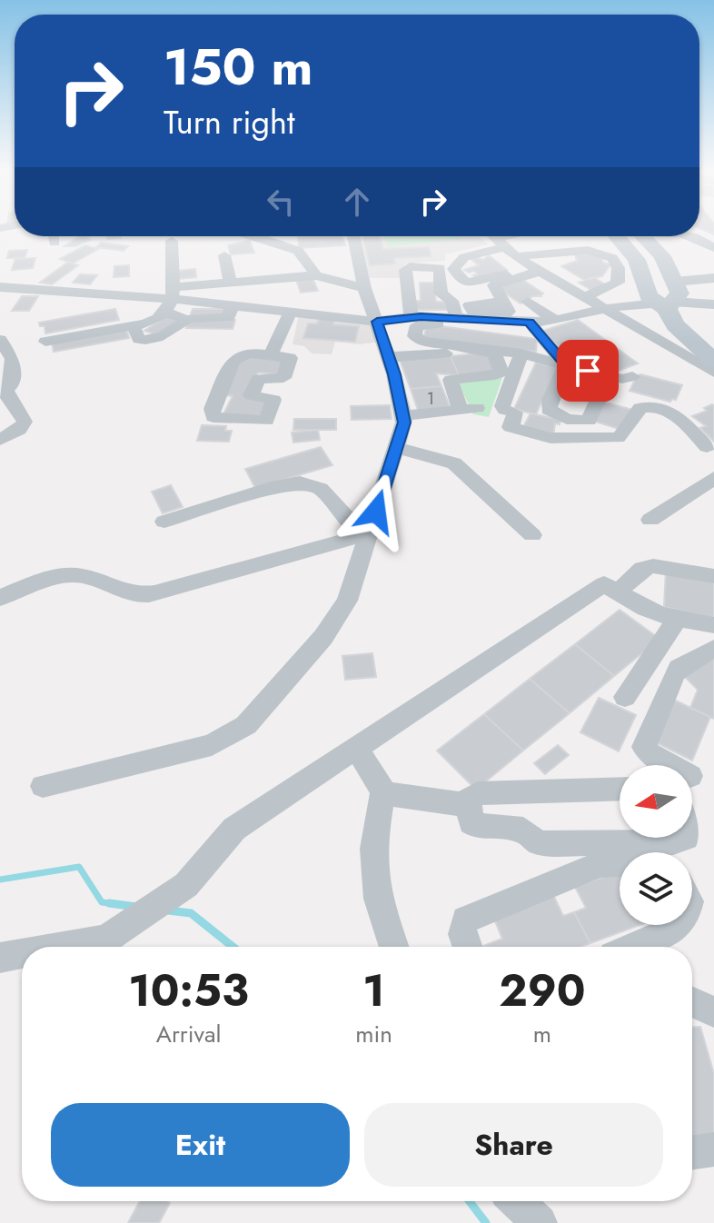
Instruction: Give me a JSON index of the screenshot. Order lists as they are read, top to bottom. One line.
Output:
{"house_numbers":["1"],"north":"left","page":{"turn":["150 m","Turn right"],"eta":["10:53","Arrival","1","min","290","m"],"buttons":["Exit","Share"]}}
